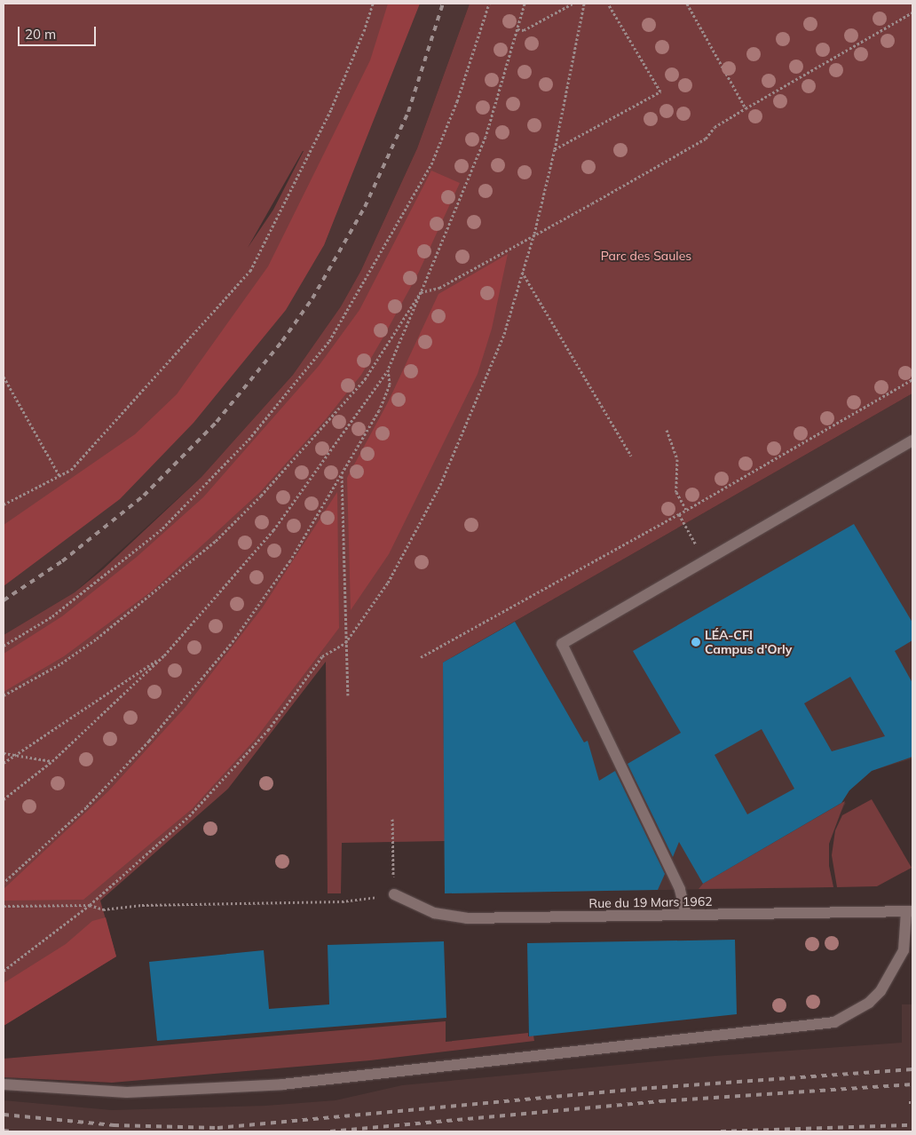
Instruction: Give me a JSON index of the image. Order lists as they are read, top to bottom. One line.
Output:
{"streets":{"street":["Rue du 19 Mars 1962"]},"parks":["Parc des Saules"],"places":["LÉA-CFI Campus d'Orly"],"scale_bar":"20 m"}
